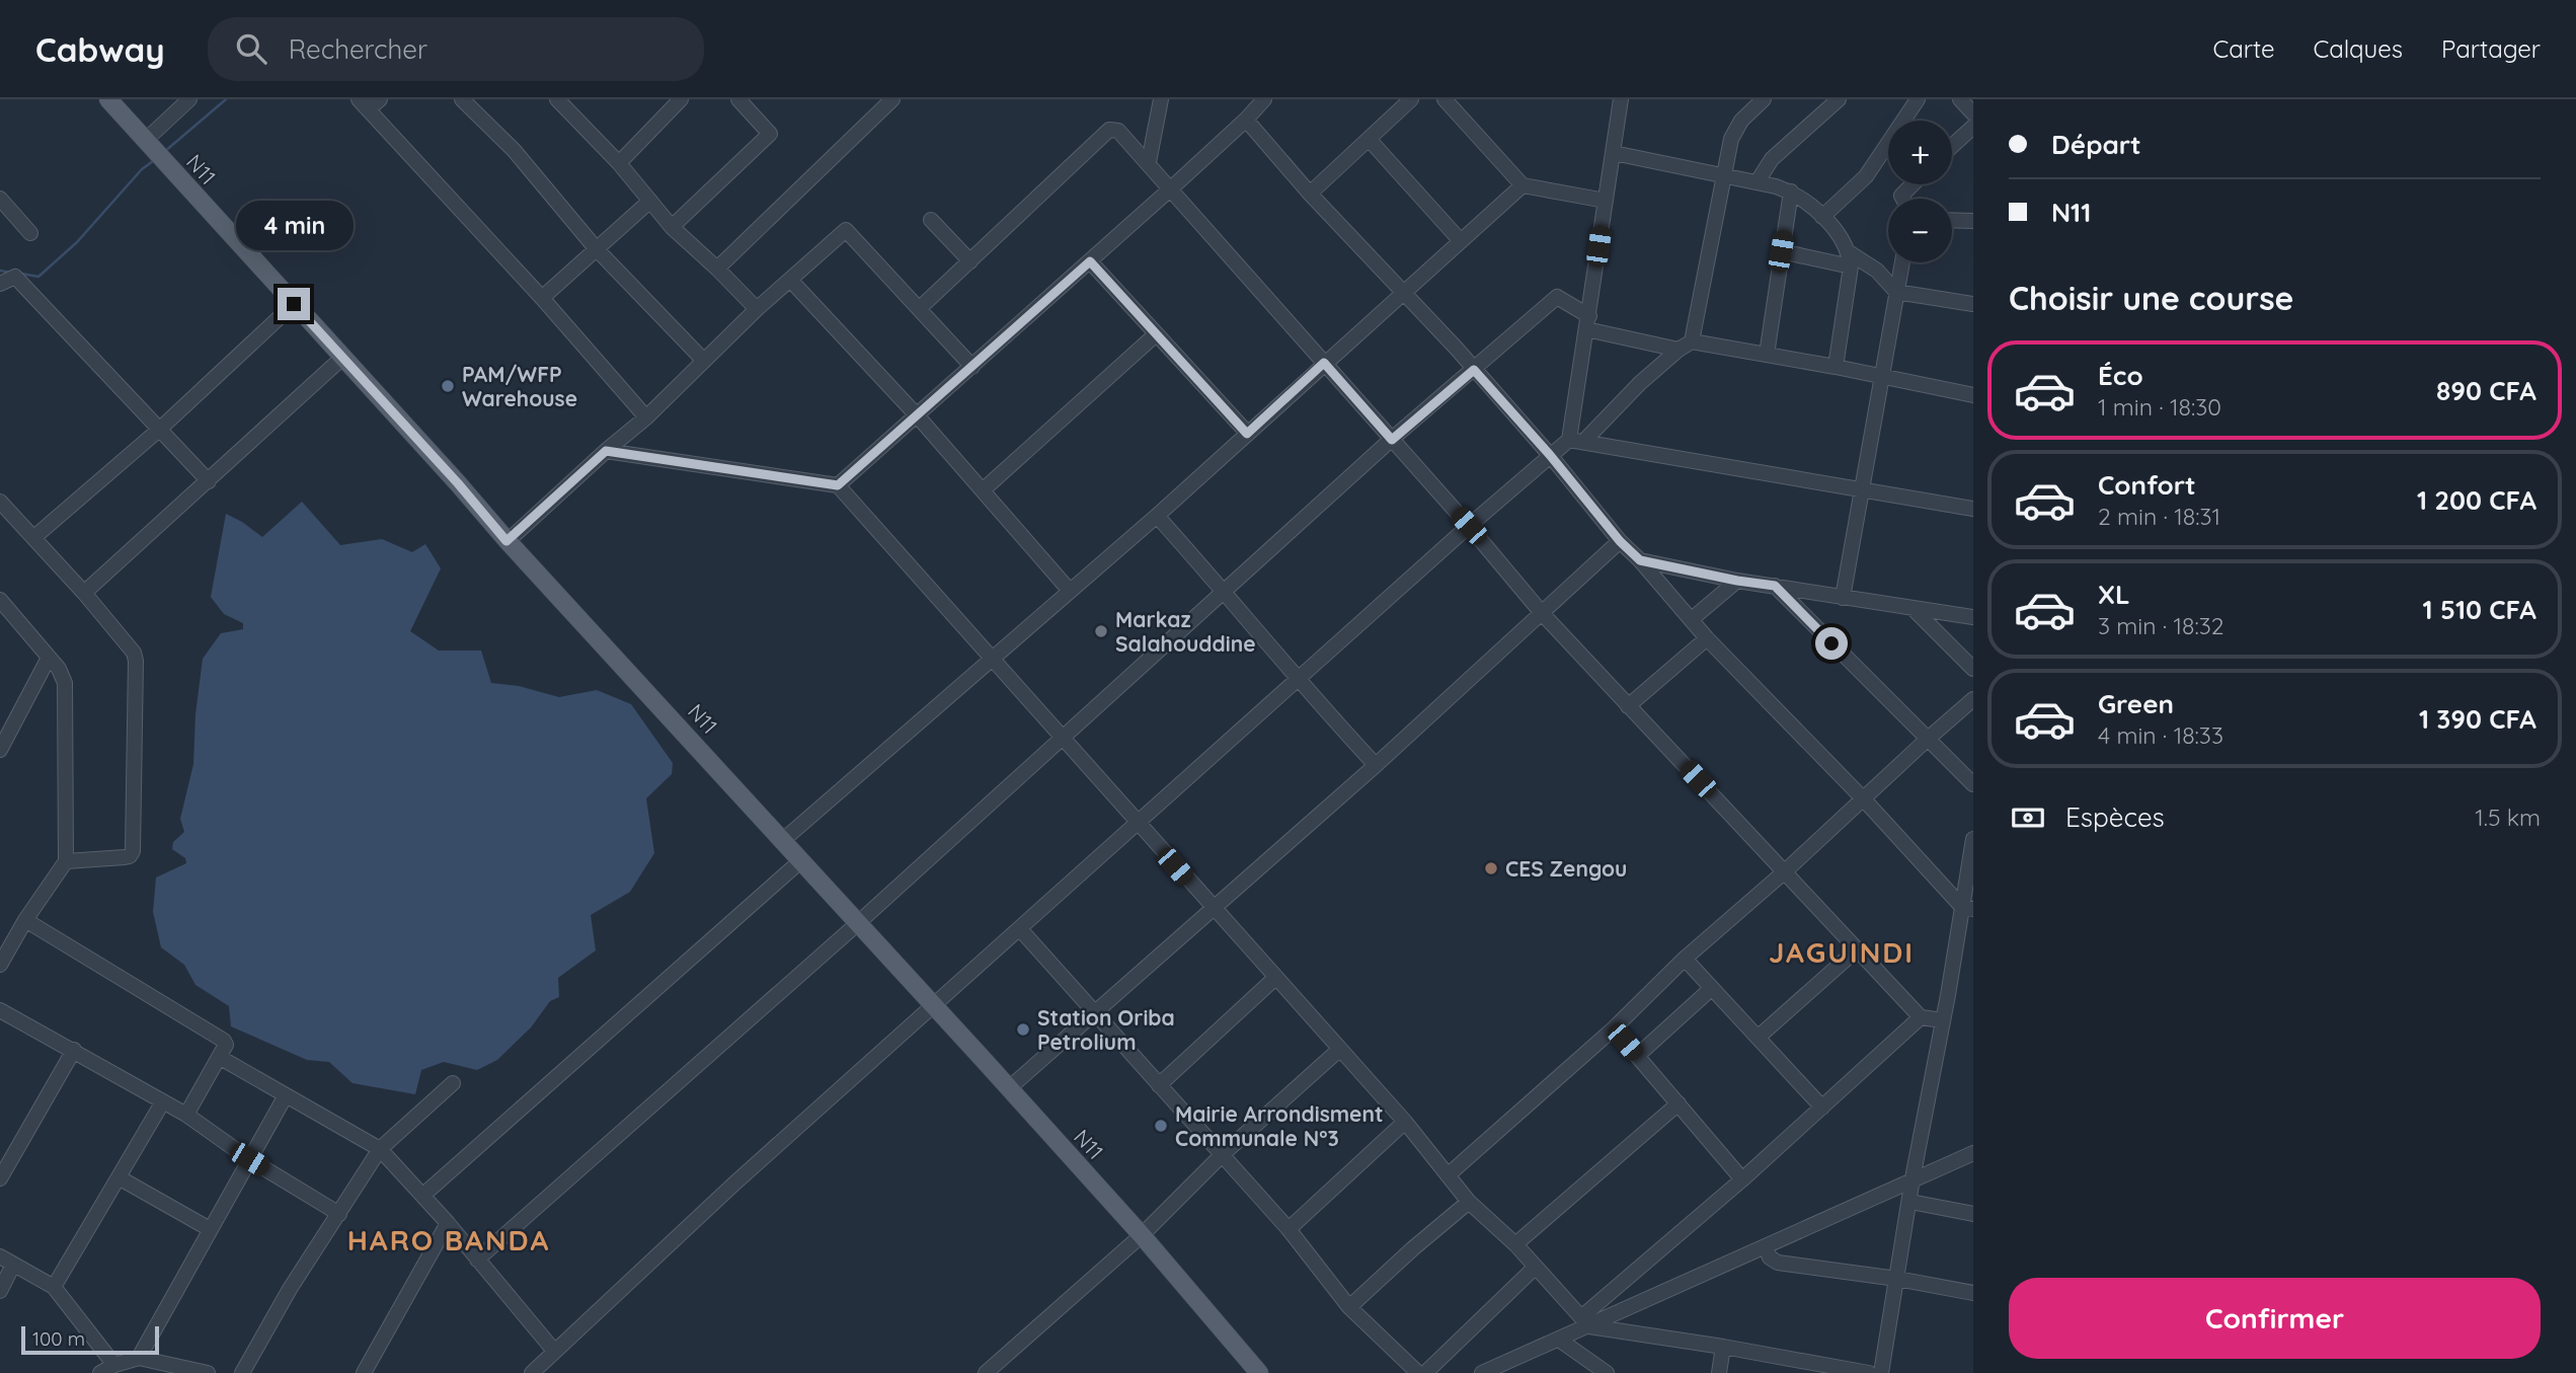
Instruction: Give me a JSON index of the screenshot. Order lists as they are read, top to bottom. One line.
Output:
{"streets":{"main road":["N11"]},"districts":["JAGUINDI","HARO BANDA"],"places":["PAM/WFP Warehouse","Markaz Salahouddine","CES Zengou","Station Oriba Petrolium","Mairie Arrondisment Communale N°3"],"scale_bar":"100 m","page":{"header":"Cabway","search":"Rechercher","nav":["Carte","Calques","Partager"],"banner":["Départ","N11"],"map_buttons":["+","−"],"bubble":"4 min","heading":"Choisir une course","list":[{"name":"Éco","note":"1 min · 18:30","value":"890 CFA"},{"name":"Confort","note":"2 min · 18:31","value":"1 200 CFA"},{"name":"XL","note":"3 min · 18:32","value":"1 510 CFA"},{"name":"Green","note":"4 min · 18:33","value":"1 390 CFA"}],"pay":["Espèces","1.5 km"],"buttons":"Confirmer","scale":"100 m"}}
